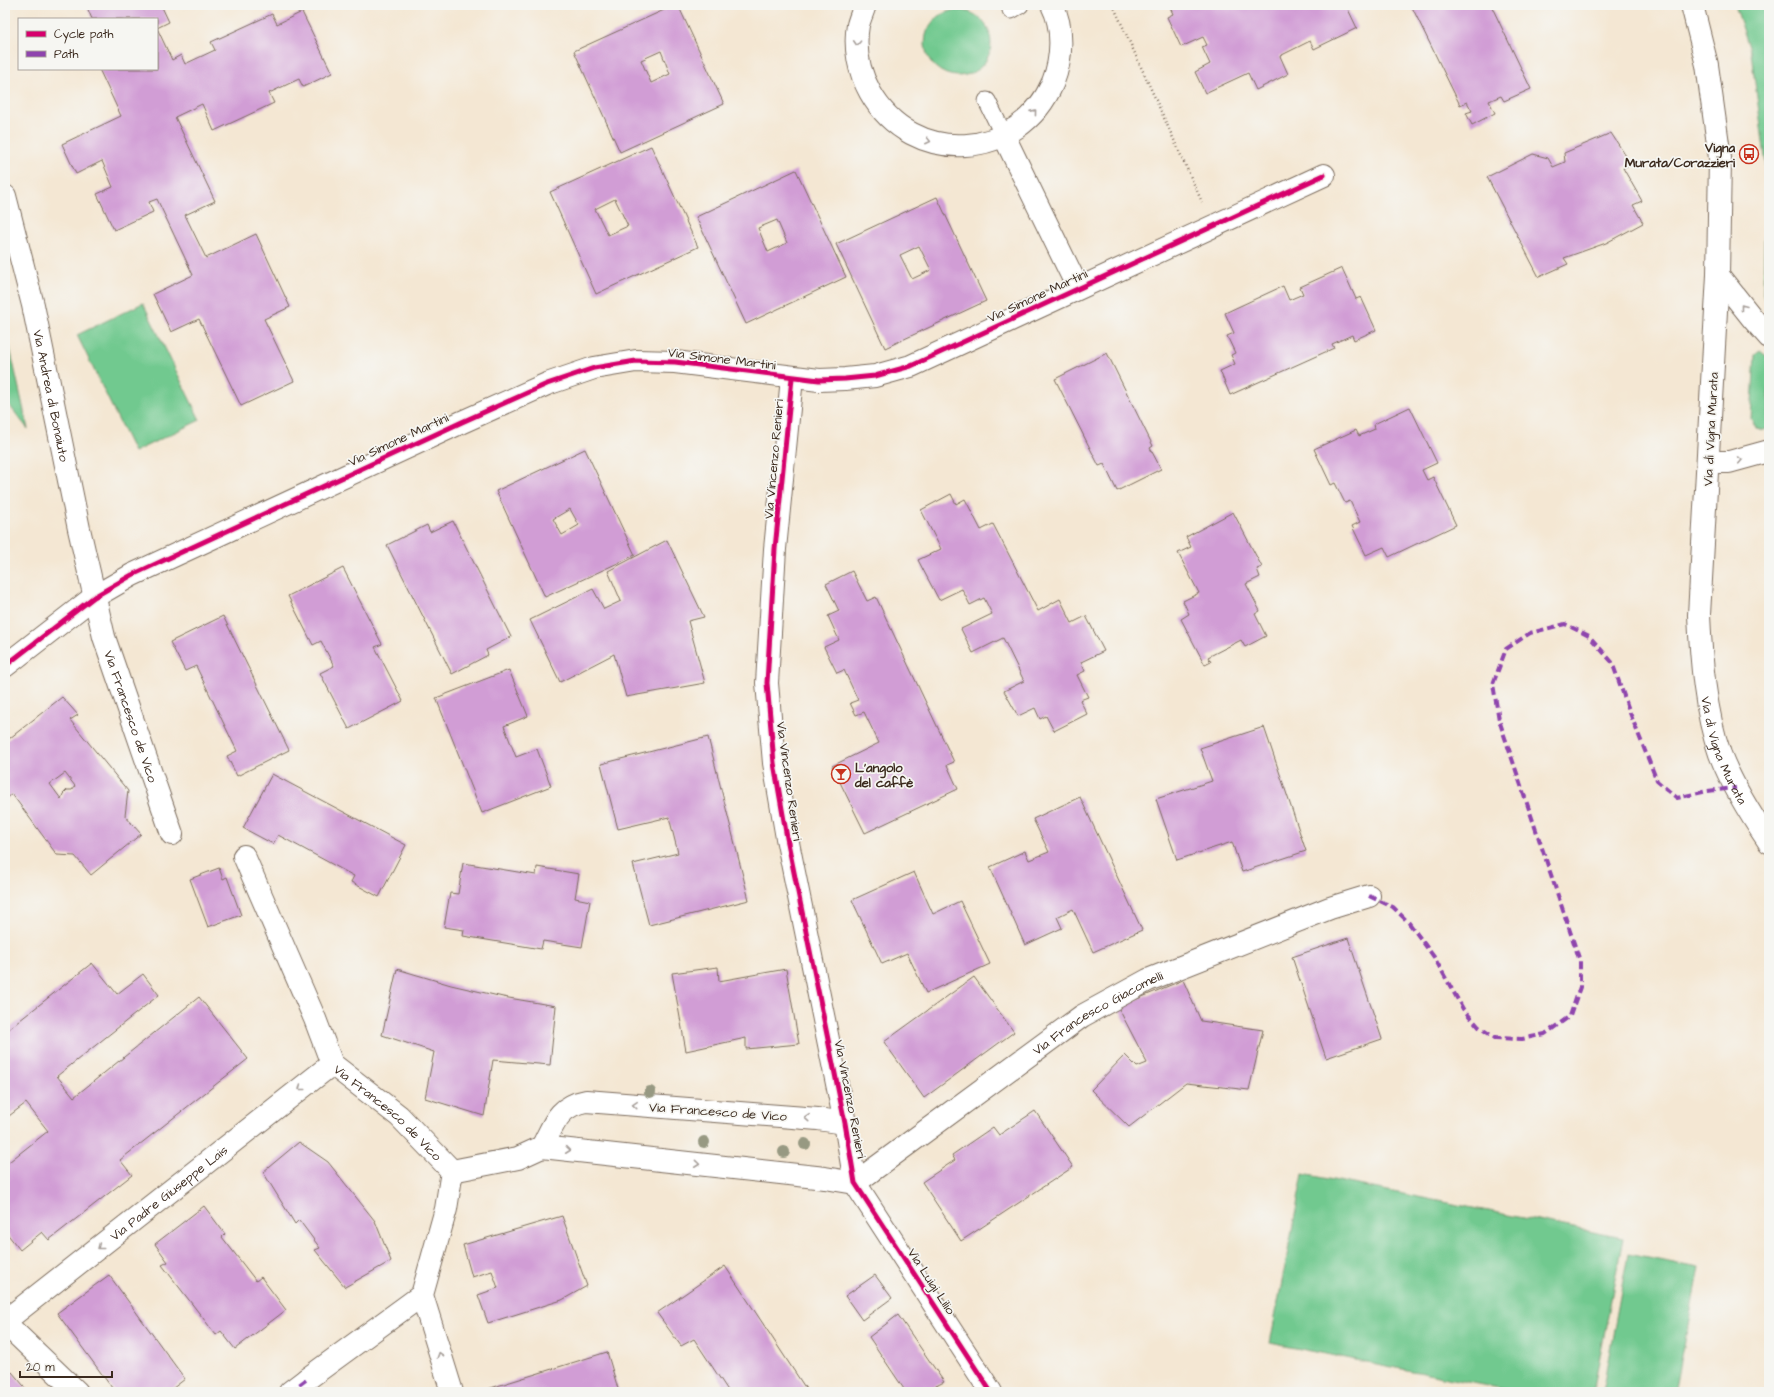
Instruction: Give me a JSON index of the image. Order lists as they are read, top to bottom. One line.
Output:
{"streets":{"street":["Via Simone Martini","Via Andrea di Bonaiuto","Via di Vigna Murata","Via Vincenzo Renieri","Via Francesco de Vico","Via Francesco Giacomelli","Via Padre Giuseppe Lais","Via Luigi Lilio"]},"crossings":[["Via Simone Martini","Via Andrea di Bonaiuto"],["Via Simone Martini","Via Vincenzo Renieri"],["Via Simone Martini","Via Francesco de Vico"],["Via Andrea di Bonaiuto","Via Francesco de Vico"],["Via Vincenzo Renieri","Via Francesco de Vico"],["Via Vincenzo Renieri","Via Francesco Giacomelli"],["Via Vincenzo Renieri","Via Luigi Lilio"],["Via Francesco de Vico","Via Padre Giuseppe Lais"],["Via Francesco Giacomelli","Via Luigi Lilio"]],"one_way":["Via Padre Giuseppe Lais"],"places":{"bus stop":["Vigna Murata/Corazzieri"],"bar":["L'angolo del caffè"]},"legend":["Cycle path","Path"],"scale_bar":"20 m"}
